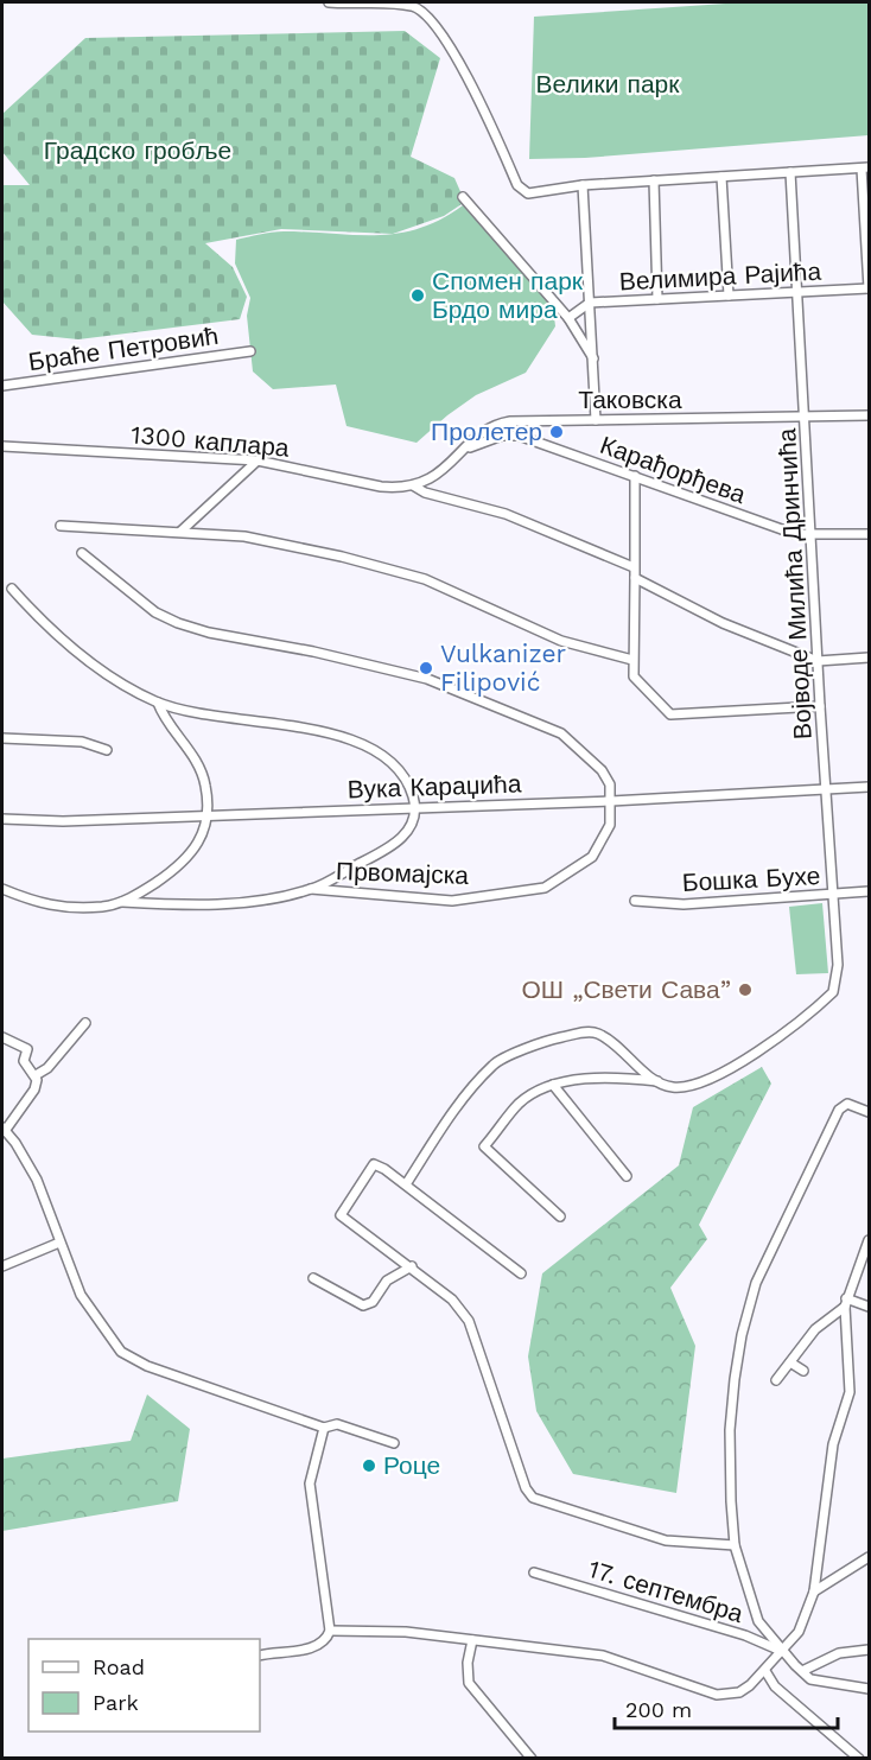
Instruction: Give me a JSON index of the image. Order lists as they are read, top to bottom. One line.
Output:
{"streets":{"street":["Велимира Рајића","Браће Петровић","Таковска","1300 каплара","Карађорђева","Војводе Милића Дринчића","Вука Караџића","Првомајска","Бошка Бухе","17. септембра"]},"crossings":[["Велимира Рајића","Војводе Милића Дринчића"],["Таковска","1300 каплара"],["Таковска","Карађорђева"],["Таковска","Војводе Милића Дринчића"],["Карађорђева","Војводе Милића Дринчића"],["Војводе Милића Дринчића","Вука Караџића"],["Војводе Милића Дринчића","Бошка Бухе"],["Вука Караџића","Првомајска"]],"parks":["Велики парк","Градско гробље"],"places":["Спомен парк Брдо мира","Пролетер","Vulkanizer Filipović","ОШ „Свети Сава”","Роце"],"legend":["Road","Park"],"scale_bar":"200 m"}
